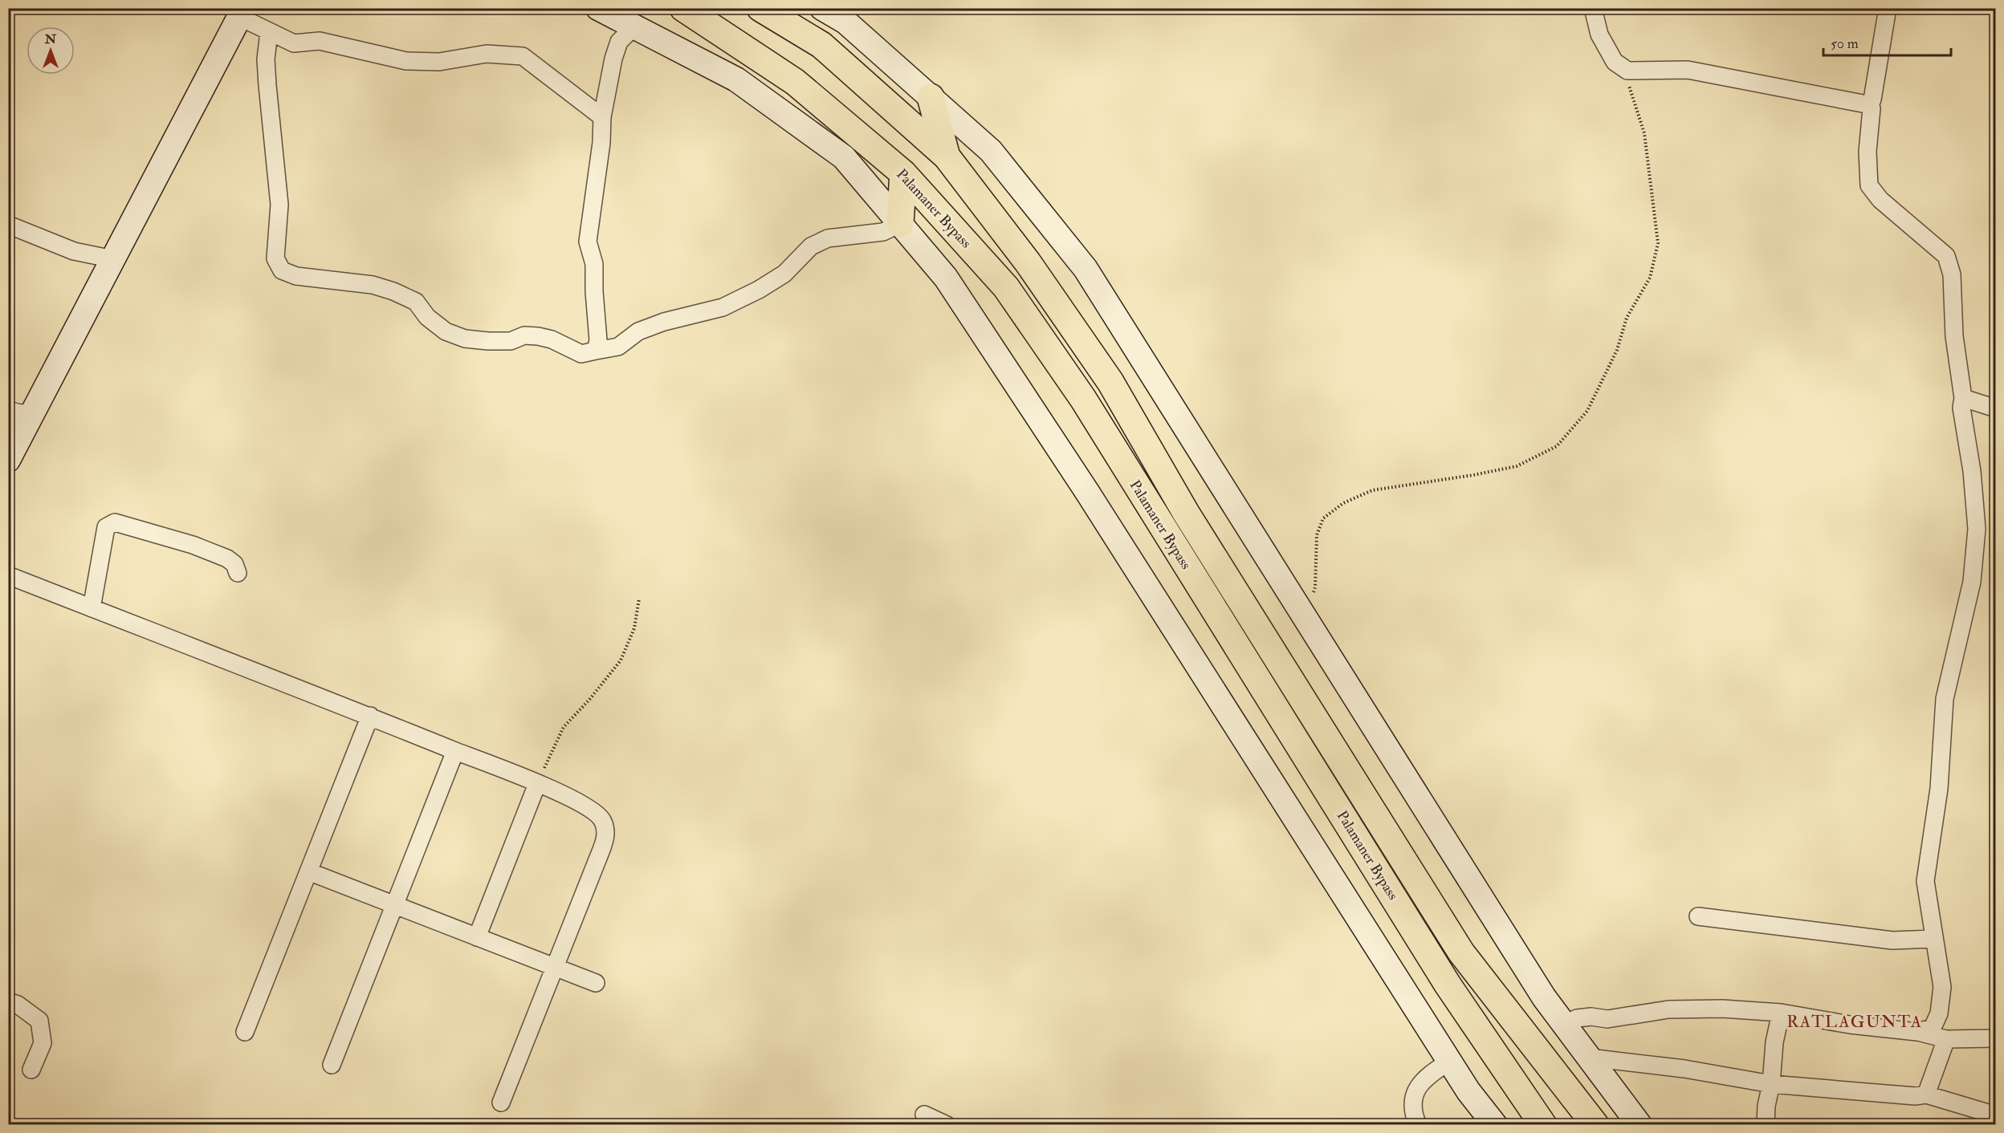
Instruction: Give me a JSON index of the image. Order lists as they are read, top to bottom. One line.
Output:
{"streets":{"highway":["Palamaner Bypass"]},"districts":["RATLAGUNTA"],"scale_bar":"50 m","north":"top"}
